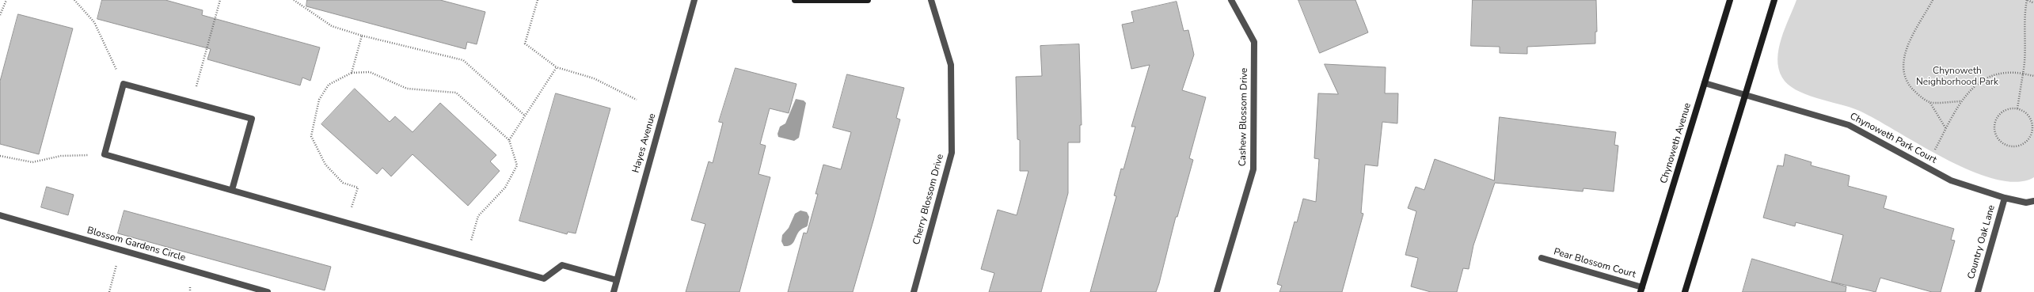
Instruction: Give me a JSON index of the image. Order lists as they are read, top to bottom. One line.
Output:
{"streets":{"street":["Cashew Blossom Drive","Chynoweth Park Court","Hayes Avenue","Chynoweth Avenue","Cherry Blossom Drive","Country Oak Lane","Blossom Gardens Circle","Pear Blossom Court"]},"crossings":[["Chynoweth Park Court","Chynoweth Avenue"],["Chynoweth Park Court","Country Oak Lane"],["Chynoweth Avenue","Pear Blossom Court"]],"parks":["Chynoweth Neighborhood Park"]}
